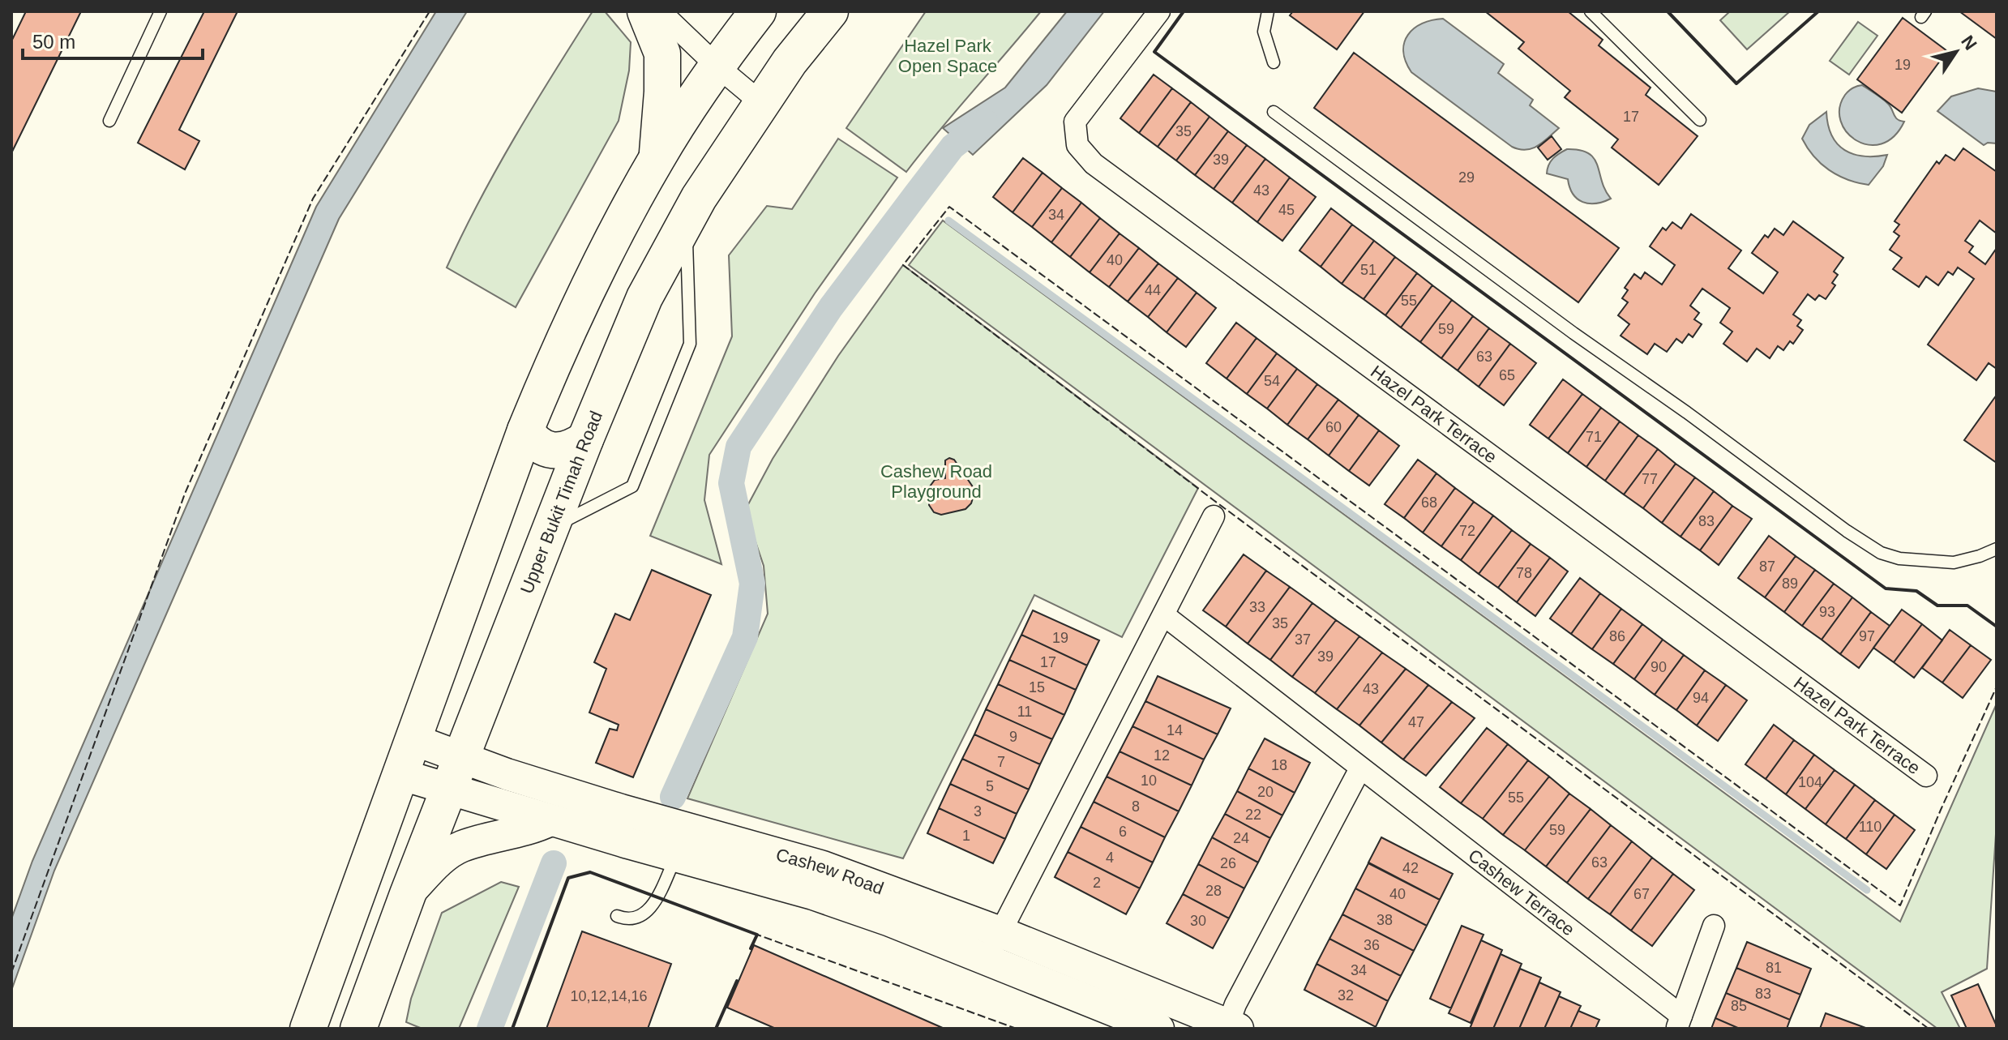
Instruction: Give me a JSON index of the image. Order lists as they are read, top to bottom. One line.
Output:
{"streets":{"highway":["Upper Bukit Timah Road"],"street":["Hazel Park Terrace","Cashew Road","Cashew Terrace"]},"crossings":[["Upper Bukit Timah Road","Cashew Road"]],"parks":["Hazel Park Open Space","Cashew Road Playground"],"house_numbers":["19","17","35","39","29","43","45","34","40","51","44","55","59","63","65","54","60","71","77","68","83","72","87","78","89","33","93","35","86","97","19","37","39","17","90","15","43","94","11","47","14","9","12","7","18","10","104","5","20","55","8","3","22","110","59","6","1","24","4","63","26","42","2","28","40","67","38","30","36","81","34","83","32","10,12,14,16","85"],"scale_bar":"50 m","north":"top right"}
